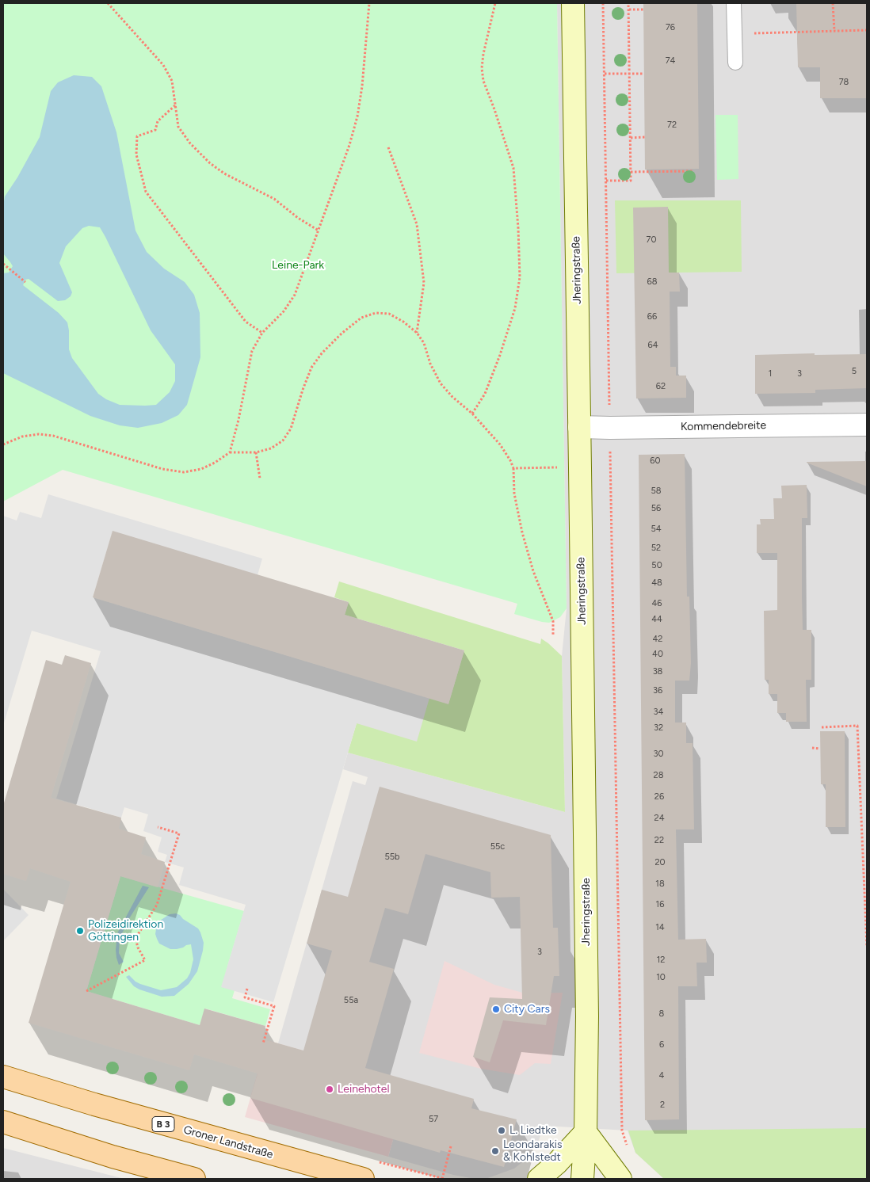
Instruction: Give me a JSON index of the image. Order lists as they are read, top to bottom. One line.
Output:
{"streets":{"main road":["Jheringstraße","B 3","Groner Landstraße"],"street":["Kommendebreite"]},"crossings":[["Jheringstraße","Kommendebreite"]],"parks":["Leine-Park"],"places":["Polizeidirektion Göttingen","City Cars","Leinehotel","L. Liedtke","Leondarakis & Kohlstedt"],"house_numbers":["76","74","78","72","70","68","66","64","5","1","3","62","60","58","56","54","52","50","48","46","44","42","40","38","36","34","32","30","28","26","24","22","55c","55b","20","18","16","14","3","12","10","55a","8","6","4","2","57"]}
